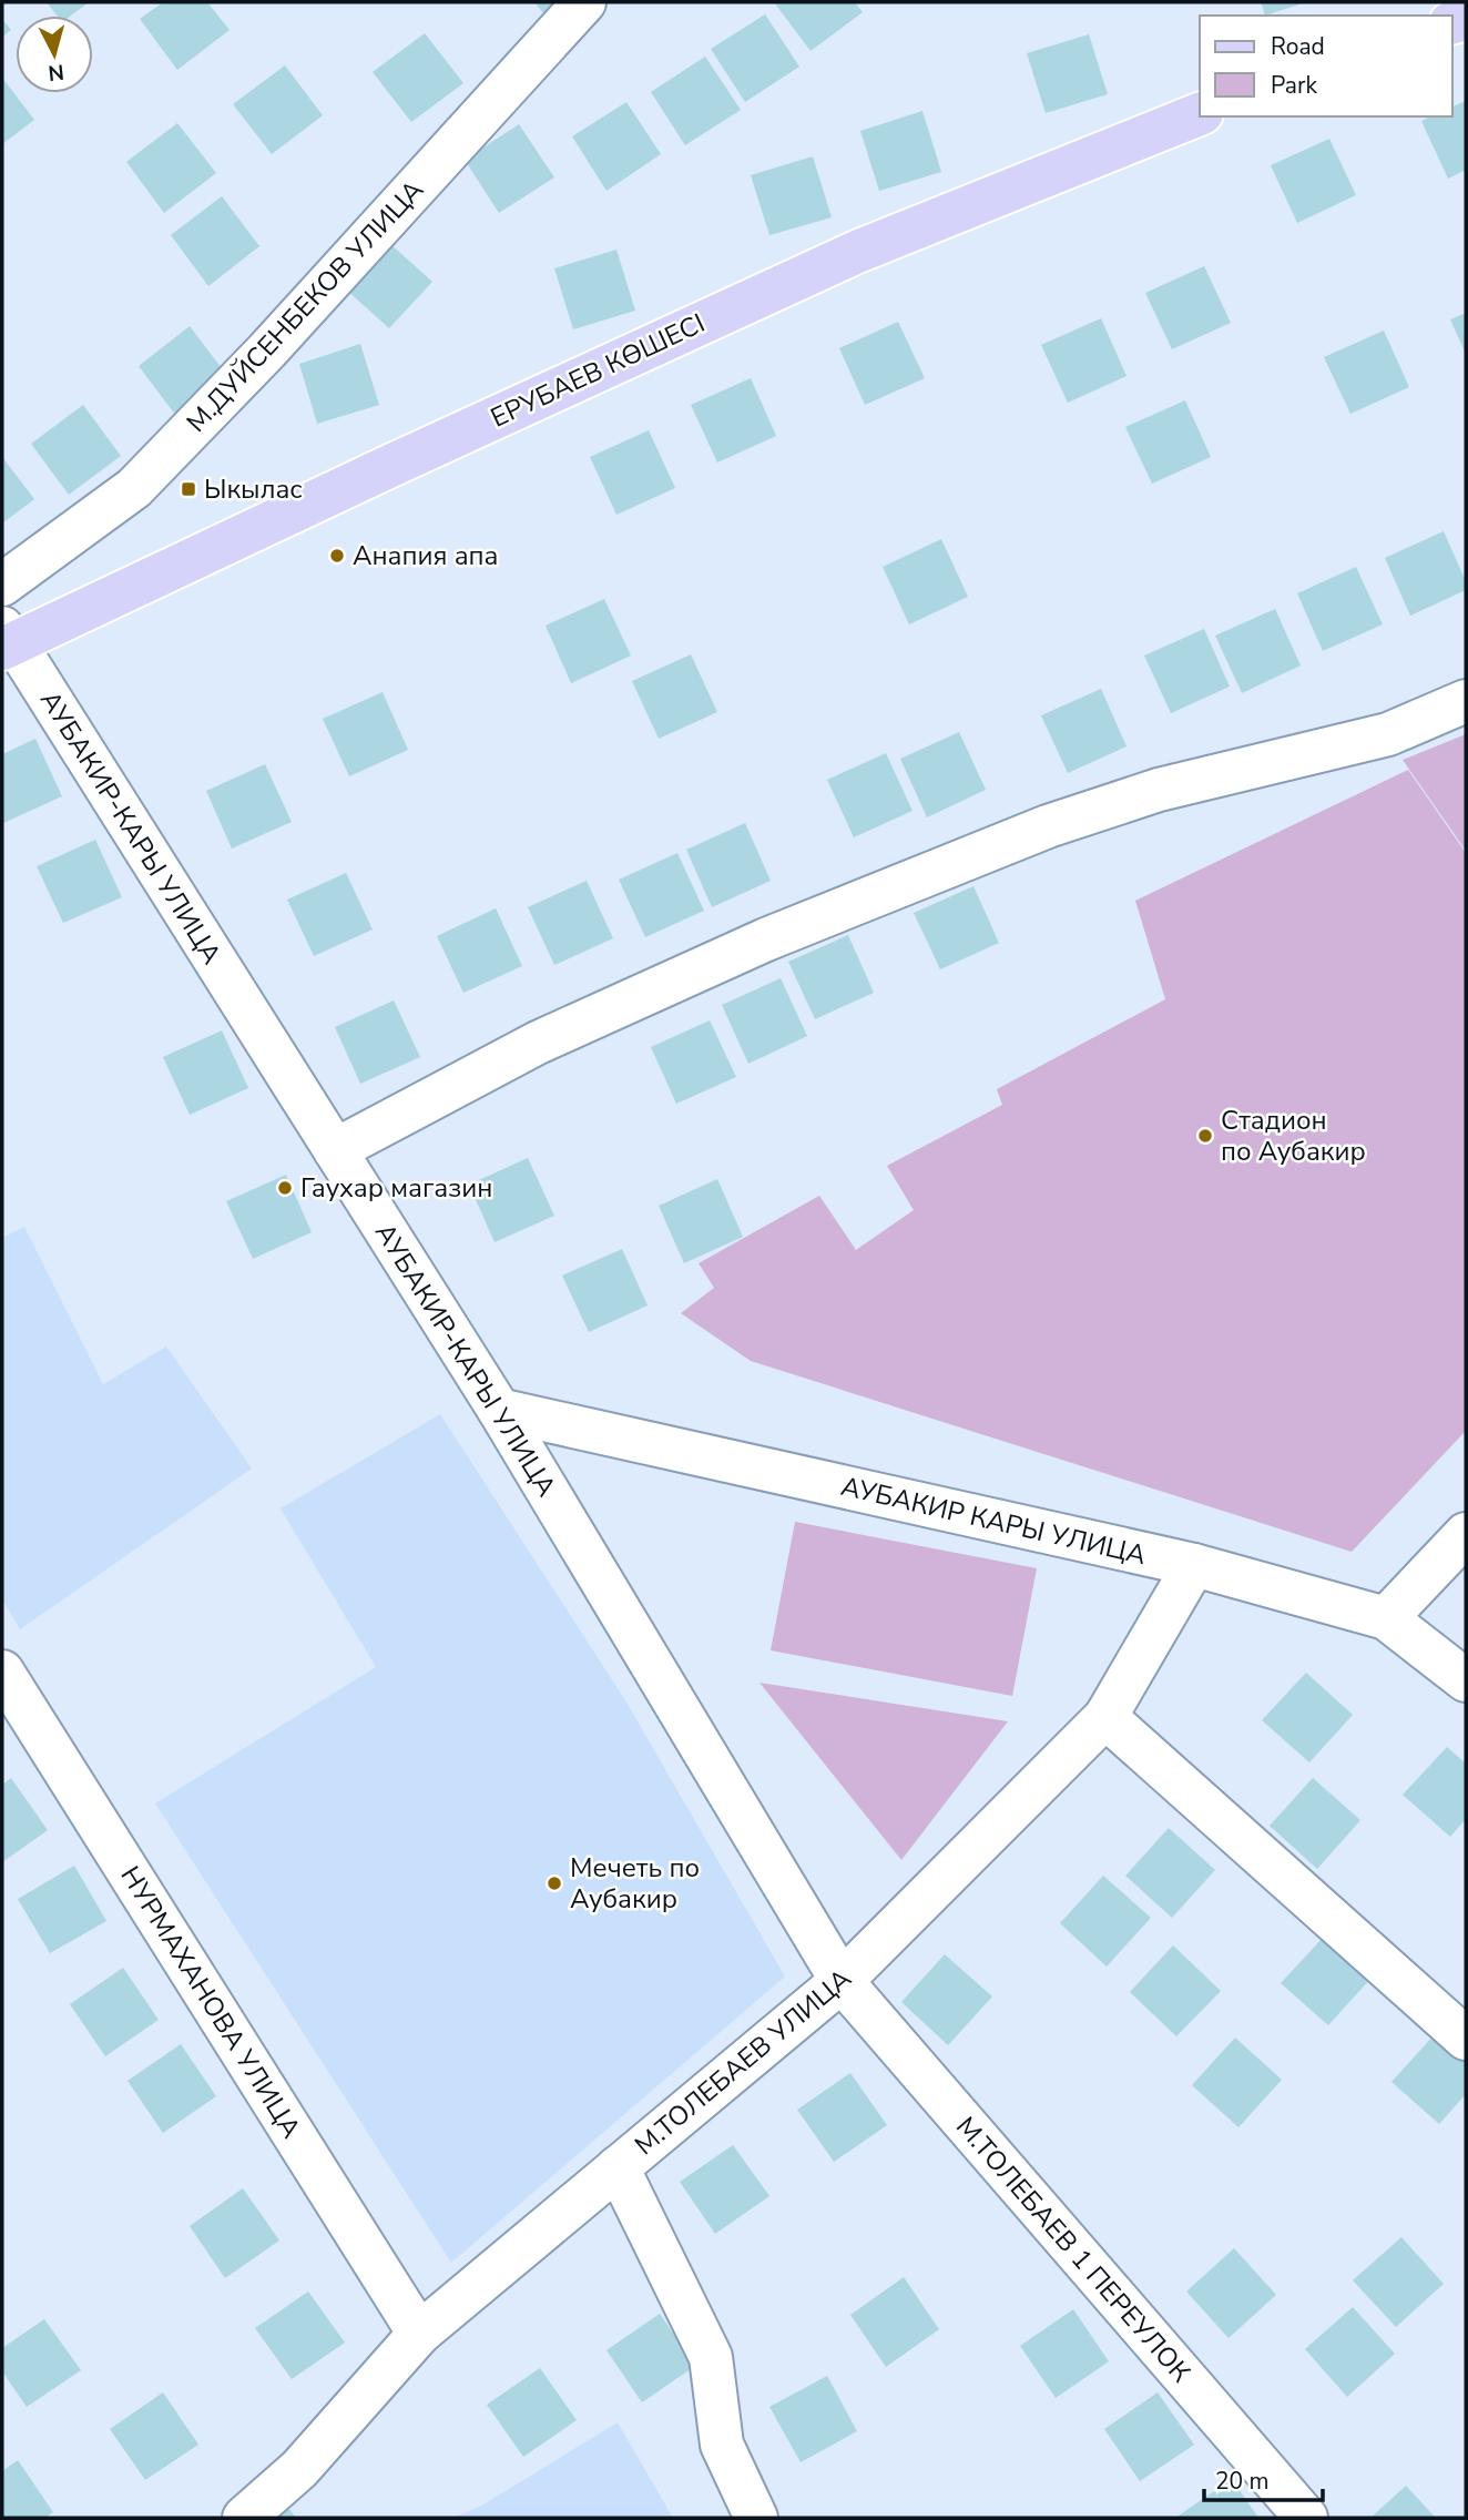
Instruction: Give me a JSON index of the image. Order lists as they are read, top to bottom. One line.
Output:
{"streets":{"main road":["ЕРУБАЕВ КӨШЕСІ"],"street":["М.ДУЙСЕНБЕКОВ УЛИЦА","АУБАКИР-КАРЫ УЛИЦА","АУБАКИР КАРЫ УЛИЦА","НУРМАХАНОВА УЛИЦА","М.ТОЛЕБАЕВ УЛИЦА","М.ТОЛЕБАЕВ 1 ПЕРЕУЛОК"]},"crossings":[["ЕРУБАЕВ КӨШЕСІ","АУБАКИР-КАРЫ УЛИЦА"],["АУБАКИР-КАРЫ УЛИЦА","АУБАКИР КАРЫ УЛИЦА"],["АУБАКИР-КАРЫ УЛИЦА","М.ТОЛЕБАЕВ УЛИЦА"],["АУБАКИР-КАРЫ УЛИЦА","М.ТОЛЕБАЕВ 1 ПЕРЕУЛОК"],["АУБАКИР КАРЫ УЛИЦА","М.ТОЛЕБАЕВ УЛИЦА"],["НУРМАХАНОВА УЛИЦА","М.ТОЛЕБАЕВ УЛИЦА"],["М.ТОЛЕБАЕВ УЛИЦА","М.ТОЛЕБАЕВ 1 ПЕРЕУЛОК"]],"places":{"transit":["Ыкылас"],"other":["Анапия апа","Стадион по Аубакир","Гаухар магазин","Мечеть по Аубакир"]},"legend":["Road","Park"],"scale_bar":"20 m","north":"bottom"}
